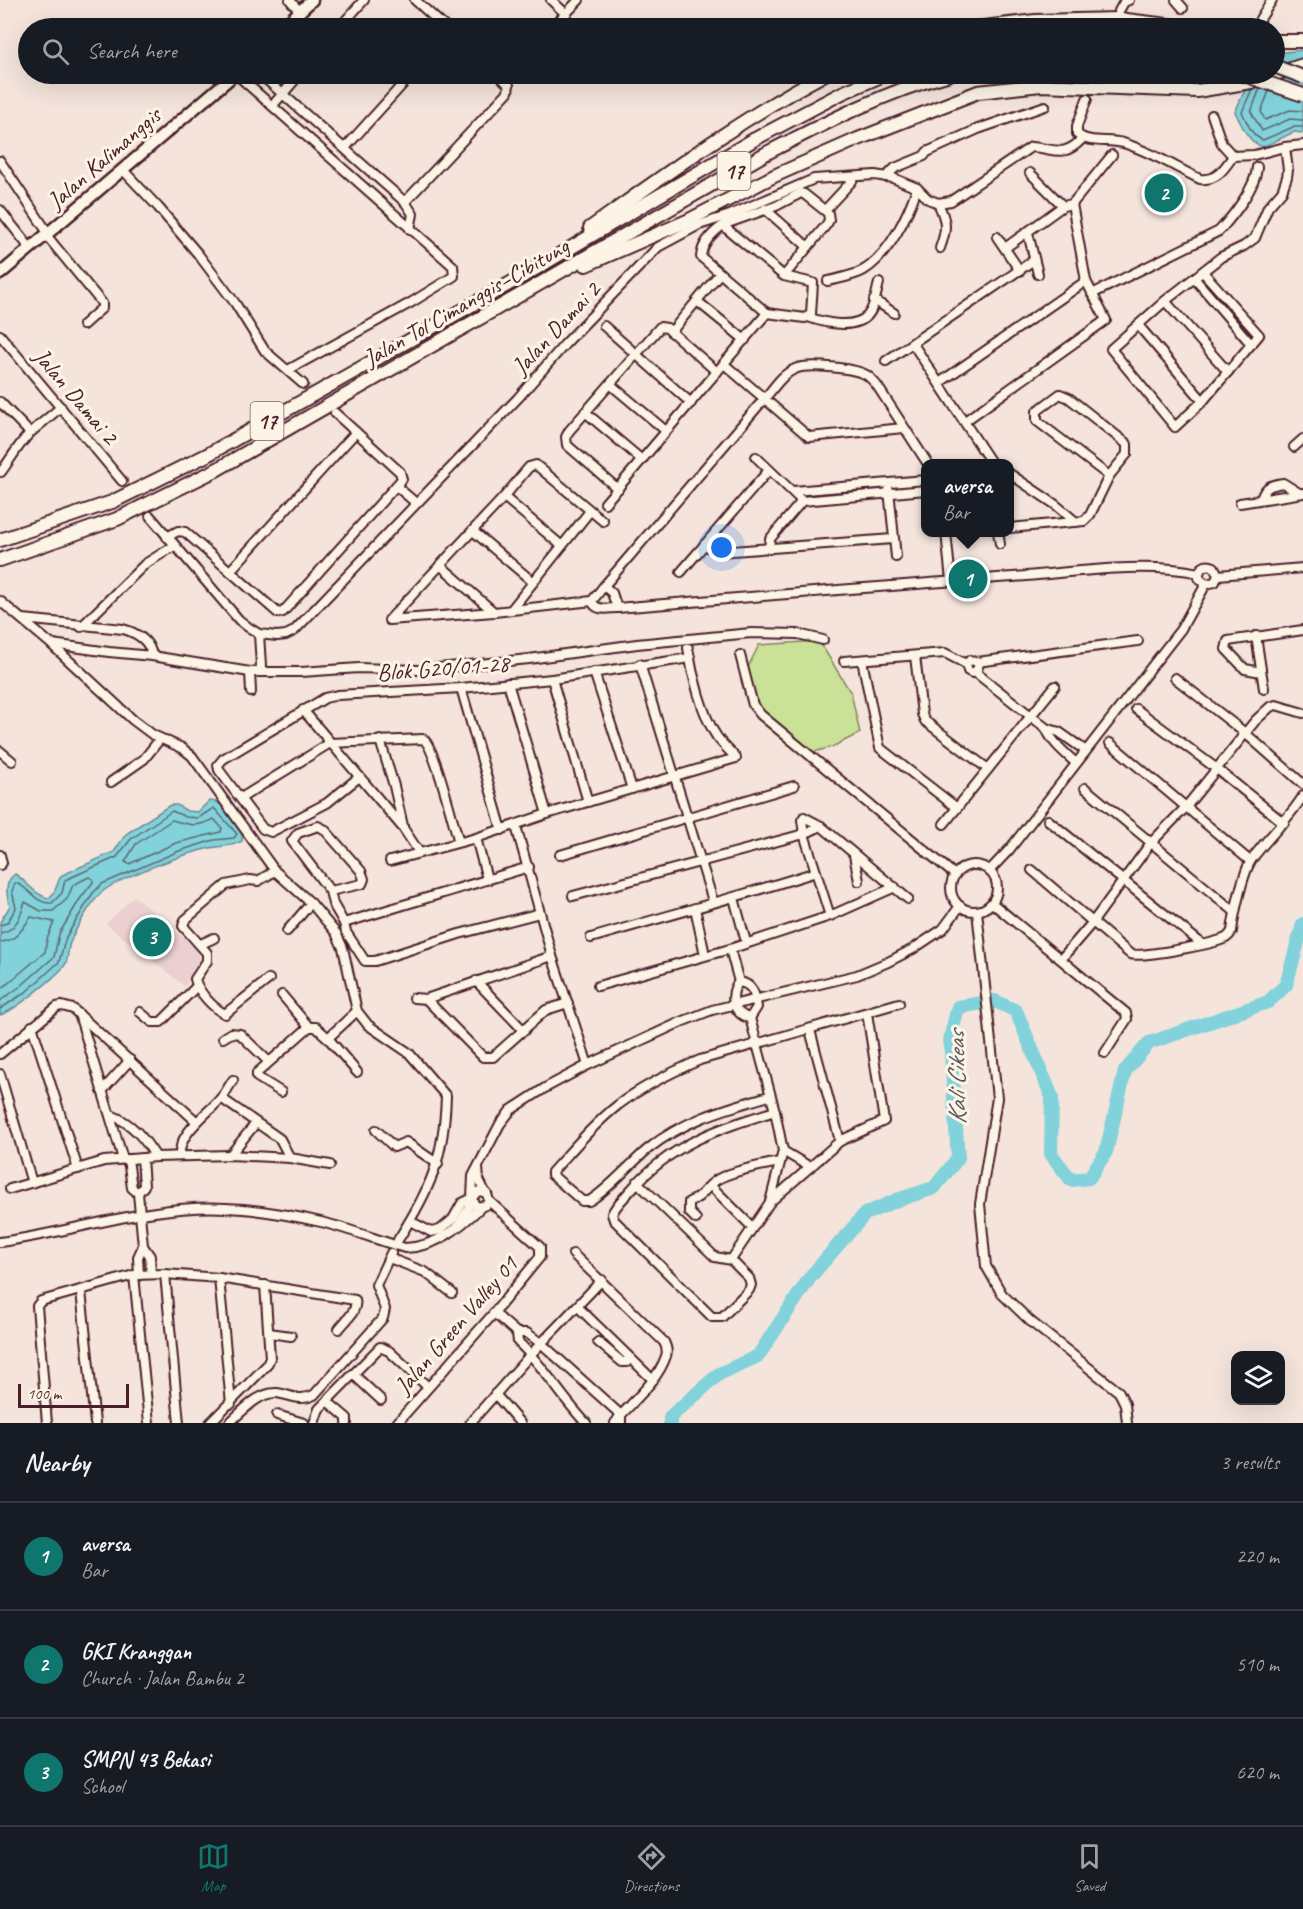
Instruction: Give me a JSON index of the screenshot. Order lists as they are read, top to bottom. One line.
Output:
{"streets":{"highway":["17","Jalan Tol Cimanggis–Cibitung"],"main road":["Jalan Kalimanggis"],"street":["Jalan Damai 2","Blok G20/01-28","Jalan Green Valley 01"]},"water":["Kali Cikeas"],"scale_bar":"100 m","page":{"search":"Search here","pins":["2","1","3"],"popup":["aversa","Bar"],"scale":"100 m","heading":["Nearby","3 results"],"list":[{"mark":"1","name":"aversa","note":"Bar","value":"220 m"},{"mark":"2","name":"GKI Kranggan","note":"Church · Jalan Bambu 2","value":"510 m"},{"mark":"3","name":"SMPN 43 Bekasi","note":"School","value":"620 m"}],"nav":["Map","Directions","Saved"]}}
